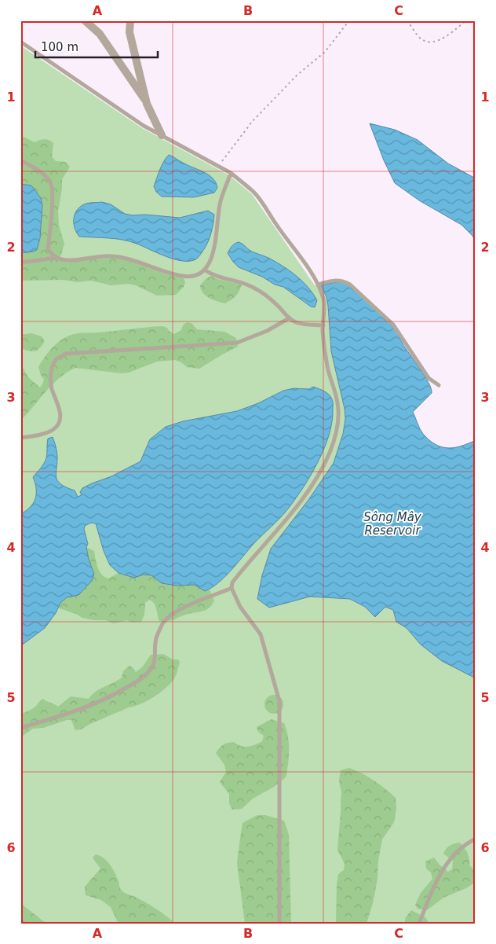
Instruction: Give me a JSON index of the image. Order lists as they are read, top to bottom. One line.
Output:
{"water":["Sông Mây Reservoir"],"scale_bar":"100 m","grid":{"columns":["A","B","C"],"rows":["1","2","3","4","5","6"]}}
